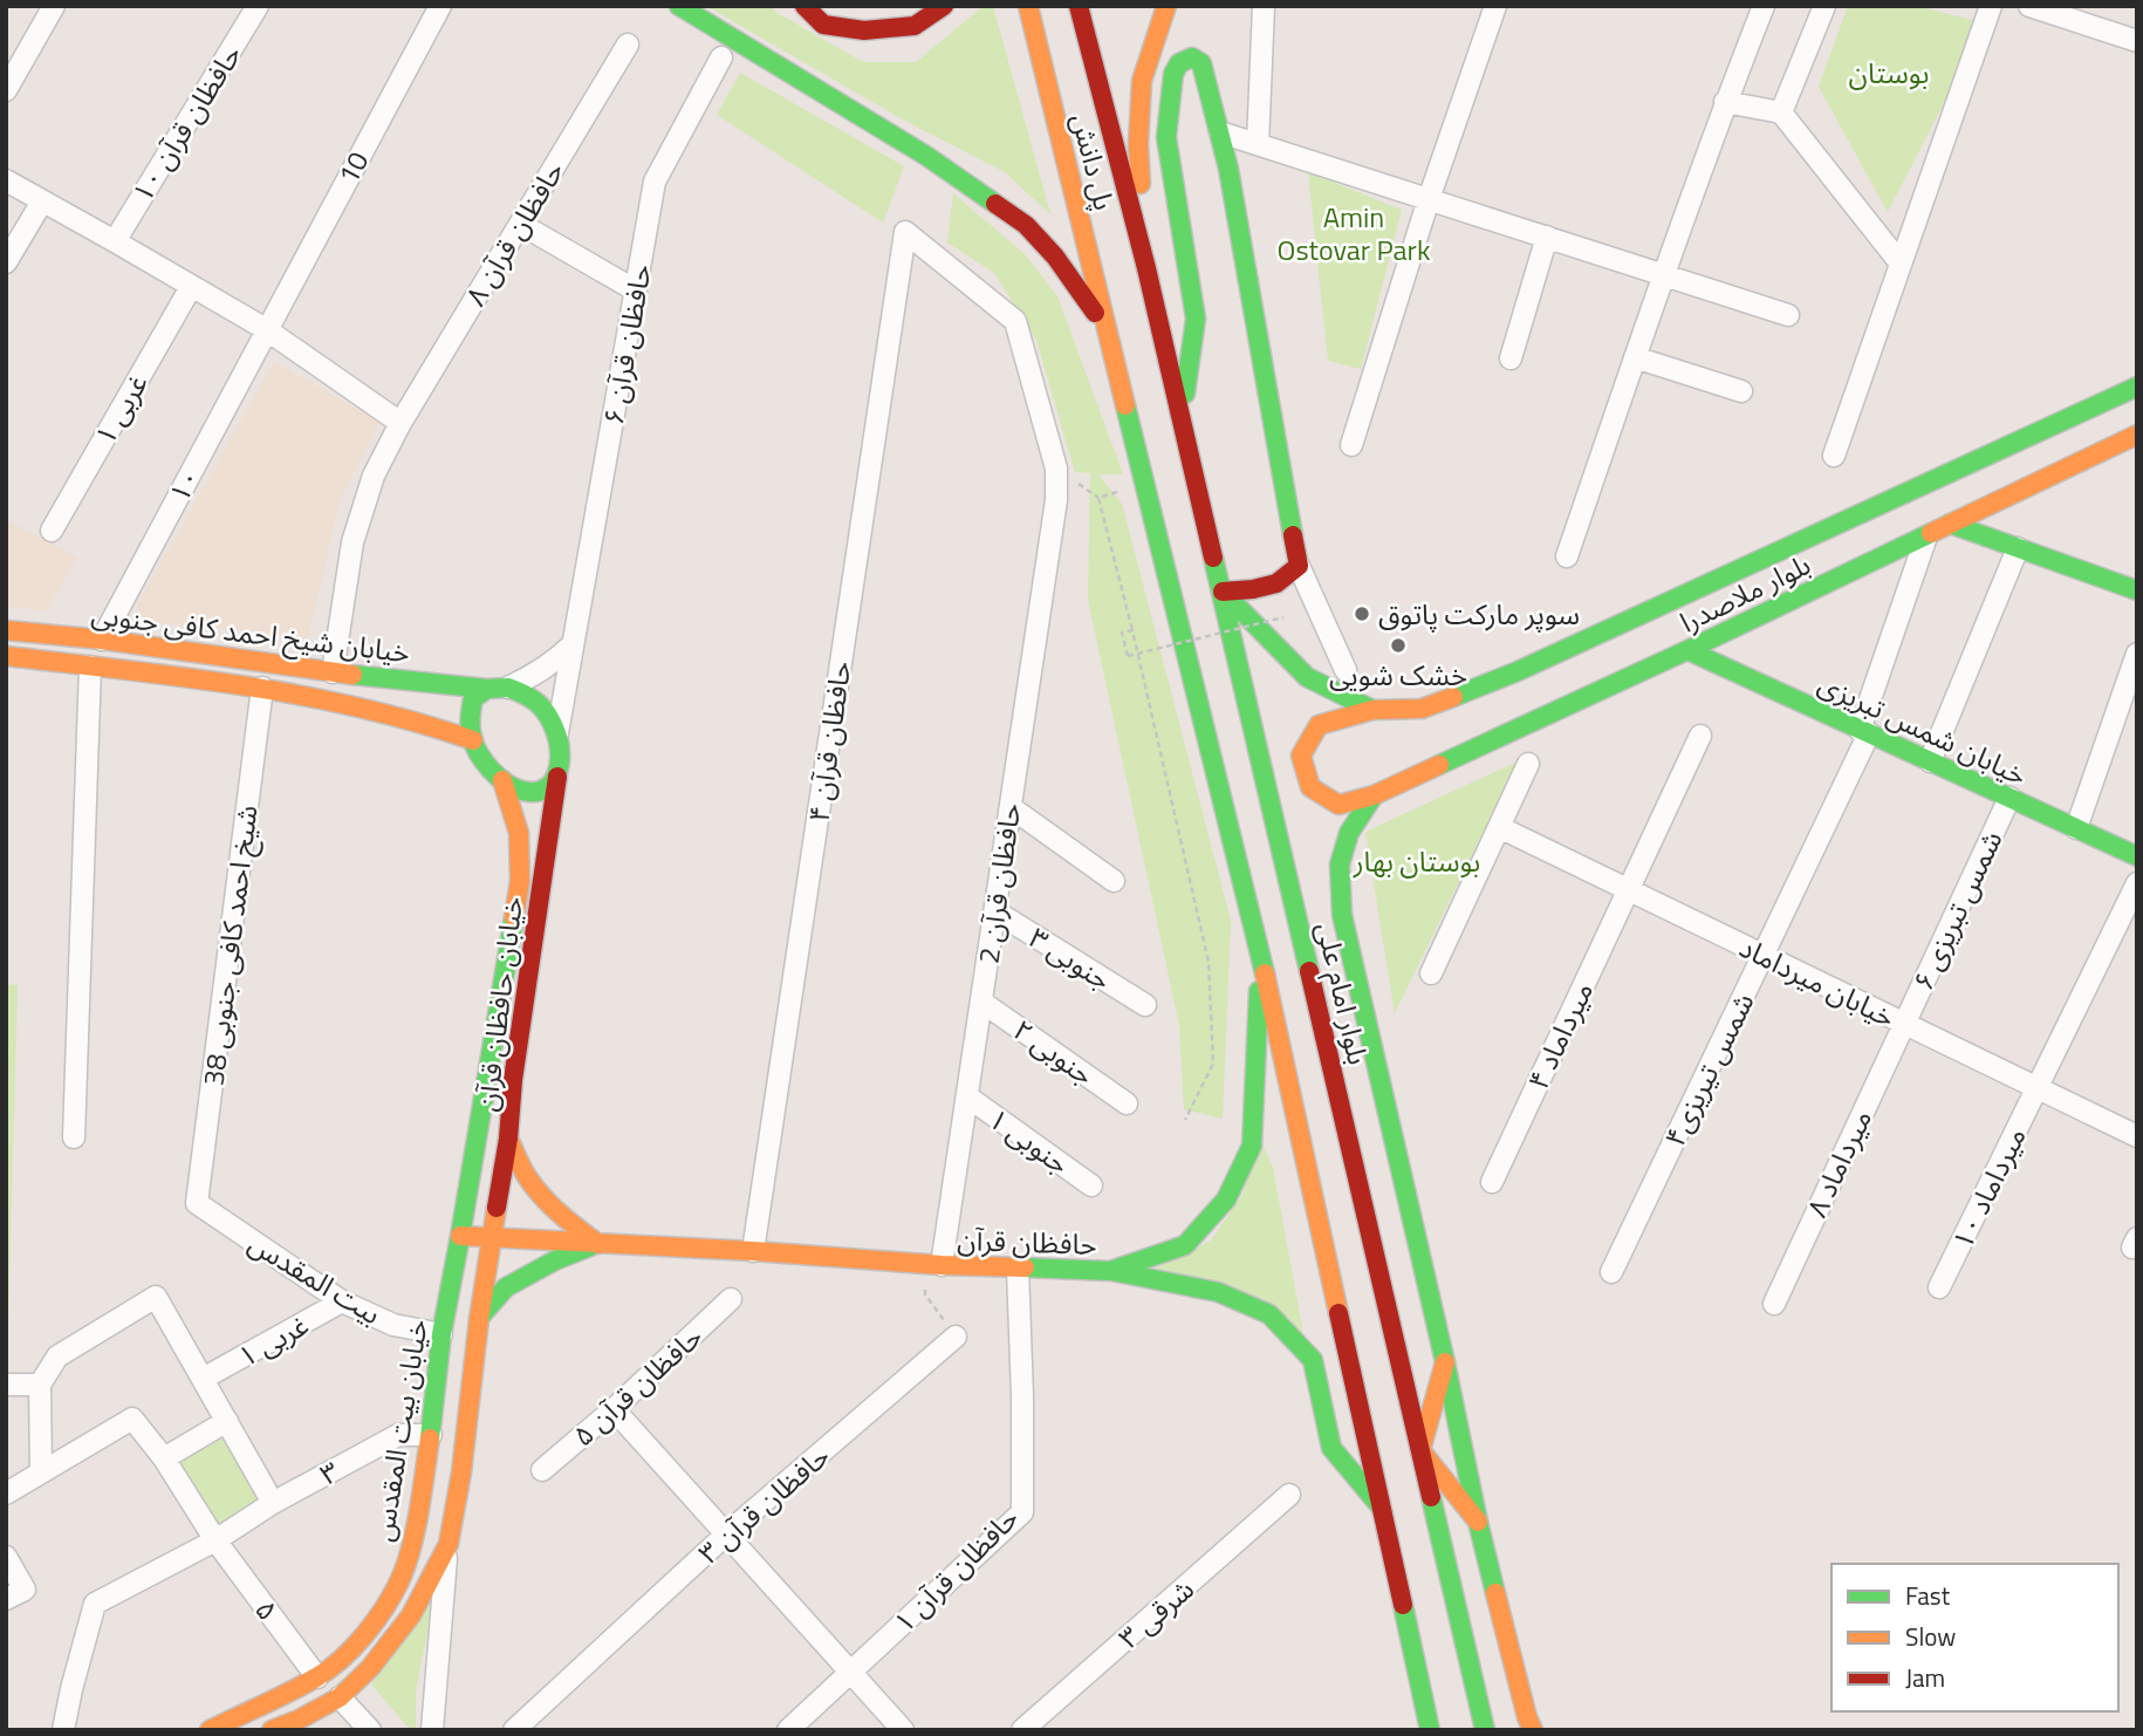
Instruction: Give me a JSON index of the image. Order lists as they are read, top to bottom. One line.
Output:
{"streets":{"main road":["پل دانش","بلوار ملاصدرا","خیابان شیخ احمد کافی جنوبی","خیابان شمس تبریزی","بلوار امام علی","خیابان حافظان قرآن","حافظان قرآن","خیابان بیت المقدس"],"street":["حافظان قرآن ۱۰","10","حافظان قرآن ۸","حافظان قرآن ۶","۱ غربی","۱۰","حافظان قرآن ۴","حافظان قرآن 2","شمس تبریزی ۶","شیخ احمد کافی جنوبی 38","جنوبی ۳","خیابان میرداماد","میرداماد ۴","جنوبی ۲","شمس تیریزی۴","جنوبی ۱","میرداماد ۸","میرداماد ۱۰","بیت المقدس","حافظان قرآن ۵","۳","حافظان قرآن ۳","حافظان قرآن ۱","۵","۳ شرقی"]},"crossings":[["پل دانش","بلوار امام علی"],["10","۱۰"],["حافظان قرآن ۸","خیابان شیخ احمد کافی جنوبی"],["حافظان قرآن ۶","خیابان شیخ احمد کافی جنوبی"],["حافظان قرآن ۶","خیابان حافظان قرآن"],["۱ غربی","بیت المقدس"],["۱۰","خیابان شیخ احمد کافی جنوبی"],["بلوار ملاصدرا","خیابان شمس تبریزی"],["بلوار ملاصدرا","شمس تیریزی۴"],["خیابان شیخ احمد کافی جنوبی","شیخ احمد کافی جنوبی 38"],["خیابان شیخ احمد کافی جنوبی","خیابان حافظان قرآن"],["خیابان شمس تبریزی","شمس تبریزی ۶"],["خیابان شمس تبریزی","شمس تیریزی۴"],["حافظان قرآن ۴","حافظان قرآن 2"],["حافظان قرآن ۴","حافظان قرآن"],["حافظان قرآن 2","جنوبی ۳"],["حافظان قرآن 2","جنوبی ۲"],["حافظان قرآن 2","جنوبی ۱"],["حافظان قرآن 2","حافظان قرآن"],["شمس تبریزی ۶","خیابان میرداماد"],["شمس تبریزی ۶","میرداماد ۸"],["شیخ احمد کافی جنوبی 38","بیت المقدس"],["خیابان میرداماد","میرداماد ۴"],["خیابان میرداماد","شمس تیریزی۴"],["خیابان میرداماد","میرداماد ۸"],["خیابان میرداماد","میرداماد ۱۰"],["خیابان حافظان قرآن","حافظان قرآن"],["خیابان حافظان قرآن","خیابان بیت المقدس"],["حافظان قرآن","خیابان بیت المقدس"],["حافظان قرآن","حافظان قرآن ۱"],["بیت المقدس","خیابان بیت المقدس"],["خیابان بیت المقدس","۳"],["خیابان بیت المقدس","۵"],["۳","۵"]],"parks":["بوستان","Amin Ostovar Park","بوستان بهار"],"places":["سوپر مارکت پاتوق","خشک شویی"],"legend":["Fast","Slow","Jam"]}
